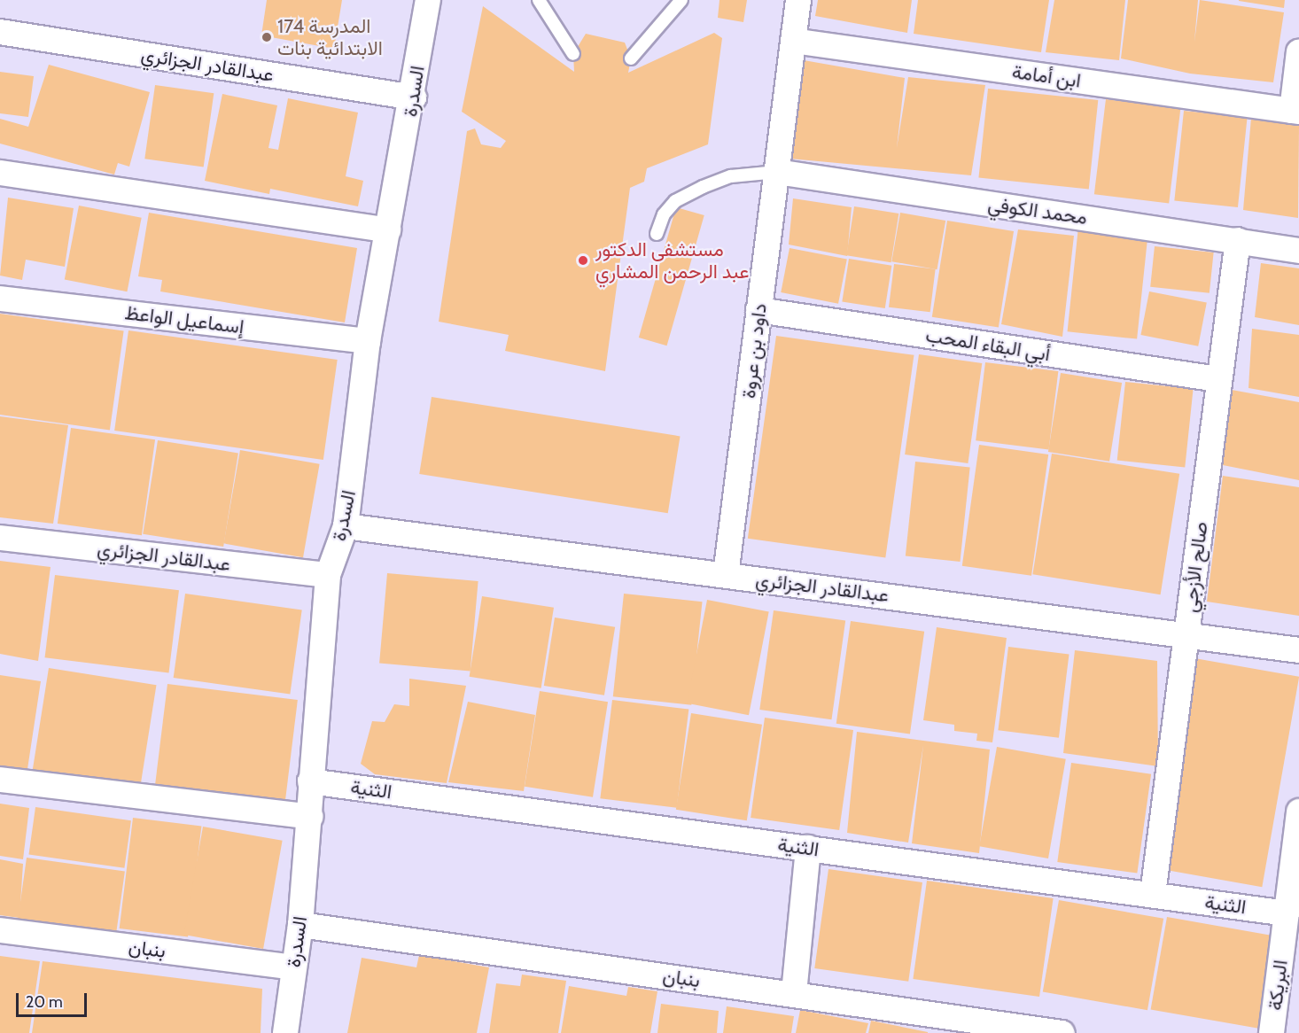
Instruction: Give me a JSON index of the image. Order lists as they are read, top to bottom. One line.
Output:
{"streets":{"street":["عبدالقادر الجزائري","ابن أمامة","السدرة","محمد الكوفي","إسماعيل الواعظ","أبي البقاء المحب","داود بن عروة","صالح الأزجي","الثنية","بنبان","البريكة"]},"crossings":[["عبدالقادر الجزائري","السدرة"],["عبدالقادر الجزائري","داود بن عروة"],["عبدالقادر الجزائري","صالح الأزجي"],["ابن أمامة","داود بن عروة"],["السدرة","إسماعيل الواعظ"],["السدرة","الثنية"],["السدرة","بنبان"],["محمد الكوفي","داود بن عروة"],["محمد الكوفي","صالح الأزجي"],["أبي البقاء المحب","داود بن عروة"],["أبي البقاء المحب","صالح الأزجي"],["صالح الأزجي","الثنية"],["الثنية","البريكة"]],"places":["المدرسة 174 الابتدائية بنات","مستشفى الدكتور عبد الرحمن المشاري"],"scale_bar":"20 m"}
